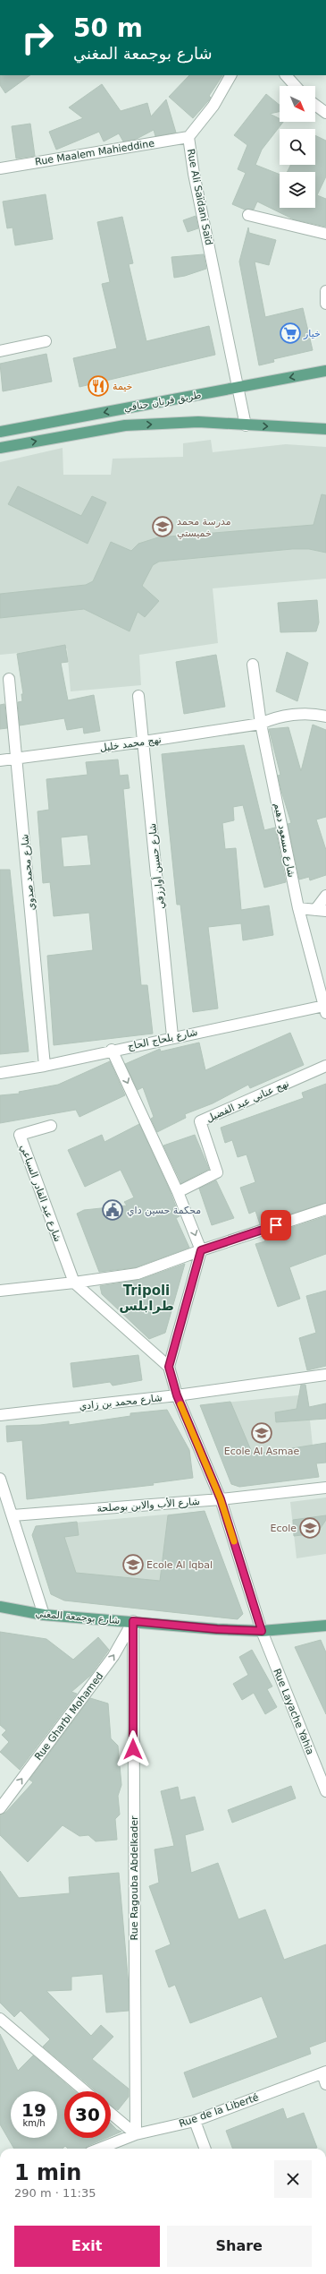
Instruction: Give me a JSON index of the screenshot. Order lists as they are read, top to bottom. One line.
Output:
{"streets":{"main road":["طريق فرنان حنافي","شارع بوجمعة المغني"],"street":["Rue Maalem Mahieddine","Rue Ali Saïdani Saïd","نهج محمد خليل","شارع مسعود دهيم","شارع حسين أوارزقي","شارع محمد صدوي","شارع بلحاج الحاج","نهج عناني عبد الفضيل","شارع عبد القادر السباعي","شارع محمد بن زادي","شارع الأب والابن بوصلحة","Rue Layache Yahia","Rue Gharbi Mohamed","Rue Ragouba Abdelkader","Rue de la Liberté"]},"crossings":[["Rue Maalem Mahieddine","Rue Ali Saïdani Saïd"],["Rue Ali Saïdani Saïd","طريق فرنان حنافي"],["نهج محمد خليل","شارع مسعود دهيم"],["نهج محمد خليل","شارع حسين أوارزقي"],["نهج محمد خليل","شارع محمد صدوي"],["شارع مسعود دهيم","شارع بلحاج الحاج"],["شارع حسين أوارزقي","شارع بلحاج الحاج"],["شارع محمد صدوي","شارع بلحاج الحاج"],["شارع بوجمعة المغني","Rue Layache Yahia"],["شارع بوجمعة المغني","Rue Gharbi Mohamed"],["شارع بوجمعة المغني","Rue Ragouba Abdelkader"],["Rue Gharbi Mohamed","Rue Ragouba Abdelkader"],["Rue Ragouba Abdelkader","Rue de la Liberté"]],"one_way":["Rue Gharbi Mohamed"],"districts":["Tripoli طرابلس"],"places":{"supermarket":["خيار"],"restaurant":["خيمة"],"school or university":["مدرسة محمد خميستي","Ecole Al Asmae","Ecole","Ecole Al Iqbal"],"public building":["محكمة حسين داي"]},"north":"bottom right","page":{"turn":["50 m","شارع بوجمعة المغني"],"speed":"19 km/h","limit":"30","heading":["1 min","290 m · 11:35"],"buttons":["Exit","Share"]}}
